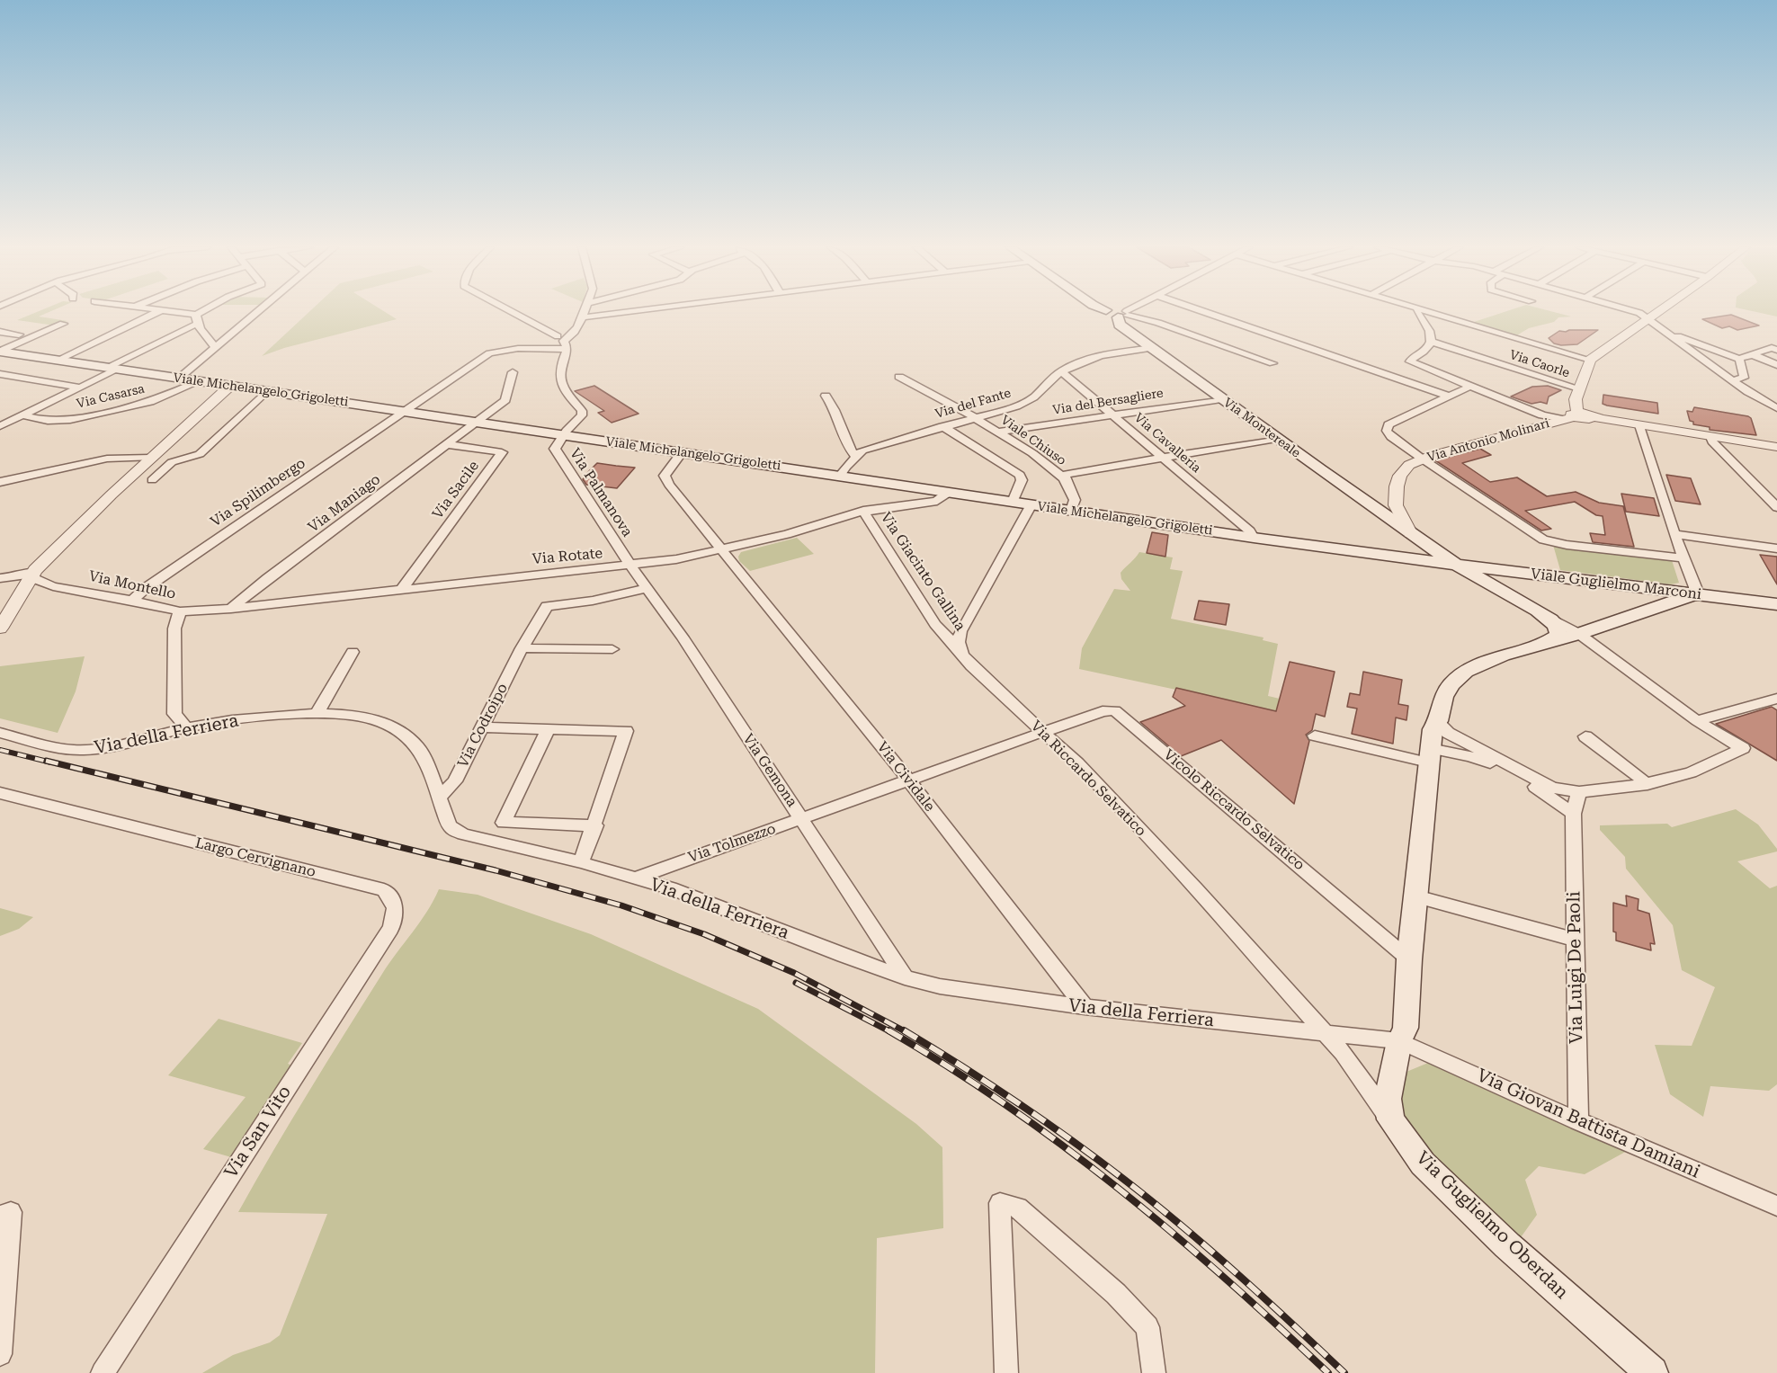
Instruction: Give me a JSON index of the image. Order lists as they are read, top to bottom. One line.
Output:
{"streets":{"main road":["Viale Michelangelo Grigoletti","Via Montereale","Viale Guglielmo Marconi","Via Guglielmo Oberdan"],"street":["Via Caorle","Via Casarsa","Via del Bersagliere","Via del Fante","Viale Chiuso","Via Antonio Molinari","Via Cavalleria","Via Sacile","Via Spilimbergo","Via Palmanova","Via Maniago","Via Rotate","Via Giacinto Gallina","Via Montello","Via Codroipo","Via della Ferriera","Via Gemona","Via Cividale","Via Riccardo Selvatico","Vicolo Riccardo Selvatico","Via Tolmezzo","Largo Cervignano","Via Luigi De Paoli","Via Giovan Battista Damiani","Via San Vito"]},"crossings":[["Viale Michelangelo Grigoletti","Via Casarsa"],["Viale Michelangelo Grigoletti","Via del Fante"],["Viale Michelangelo Grigoletti","Viale Chiuso"],["Viale Michelangelo Grigoletti","Via Cavalleria"],["Viale Michelangelo Grigoletti","Via Spilimbergo"],["Viale Michelangelo Grigoletti","Via Palmanova"],["Viale Michelangelo Grigoletti","Via Maniago"],["Viale Michelangelo Grigoletti","Via Rotate"],["Viale Michelangelo Grigoletti","Viale Guglielmo Marconi"],["Viale Michelangelo Grigoletti","Via Cividale"],["Via del Bersagliere","Via Montereale"],["Via del Bersagliere","Viale Chiuso"],["Via del Bersagliere","Via Cavalleria"],["Via del Fante","Via Montereale"],["Via del Fante","Viale Chiuso"],["Via del Fante","Via Cavalleria"],["Via Montereale","Viale Guglielmo Marconi"],["Via Sacile","Via Maniago"],["Via Sacile","Via Rotate"],["Via Spilimbergo","Via Montello"],["Via Palmanova","Via Rotate"],["Via Palmanova","Via Gemona"],["Via Maniago","Via Rotate"],["Via Rotate","Via Giacinto Gallina"],["Via Rotate","Via Montello"],["Via Rotate","Via Gemona"],["Via Rotate","Via Cividale"],["Via Giacinto Gallina","Via Riccardo Selvatico"],["Via Montello","Via della Ferriera"],["Via Codroipo","Via della Ferriera"],["Via Codroipo","Via Gemona"],["Via della Ferriera","Via Gemona"],["Via della Ferriera","Via Cividale"],["Via della Ferriera","Via Riccardo Selvatico"],["Via della Ferriera","Via Tolmezzo"],["Via della Ferriera","Via Giovan Battista Damiani"],["Via Gemona","Via Tolmezzo"],["Via Cividale","Via Tolmezzo"],["Via Riccardo Selvatico","Vicolo Riccardo Selvatico"],["Via Riccardo Selvatico","Via Tolmezzo"],["Vicolo Riccardo Selvatico","Via Tolmezzo"],["Largo Cervignano","Via San Vito"],["Via Luigi De Paoli","Via Giovan Battista Damiani"]]}
